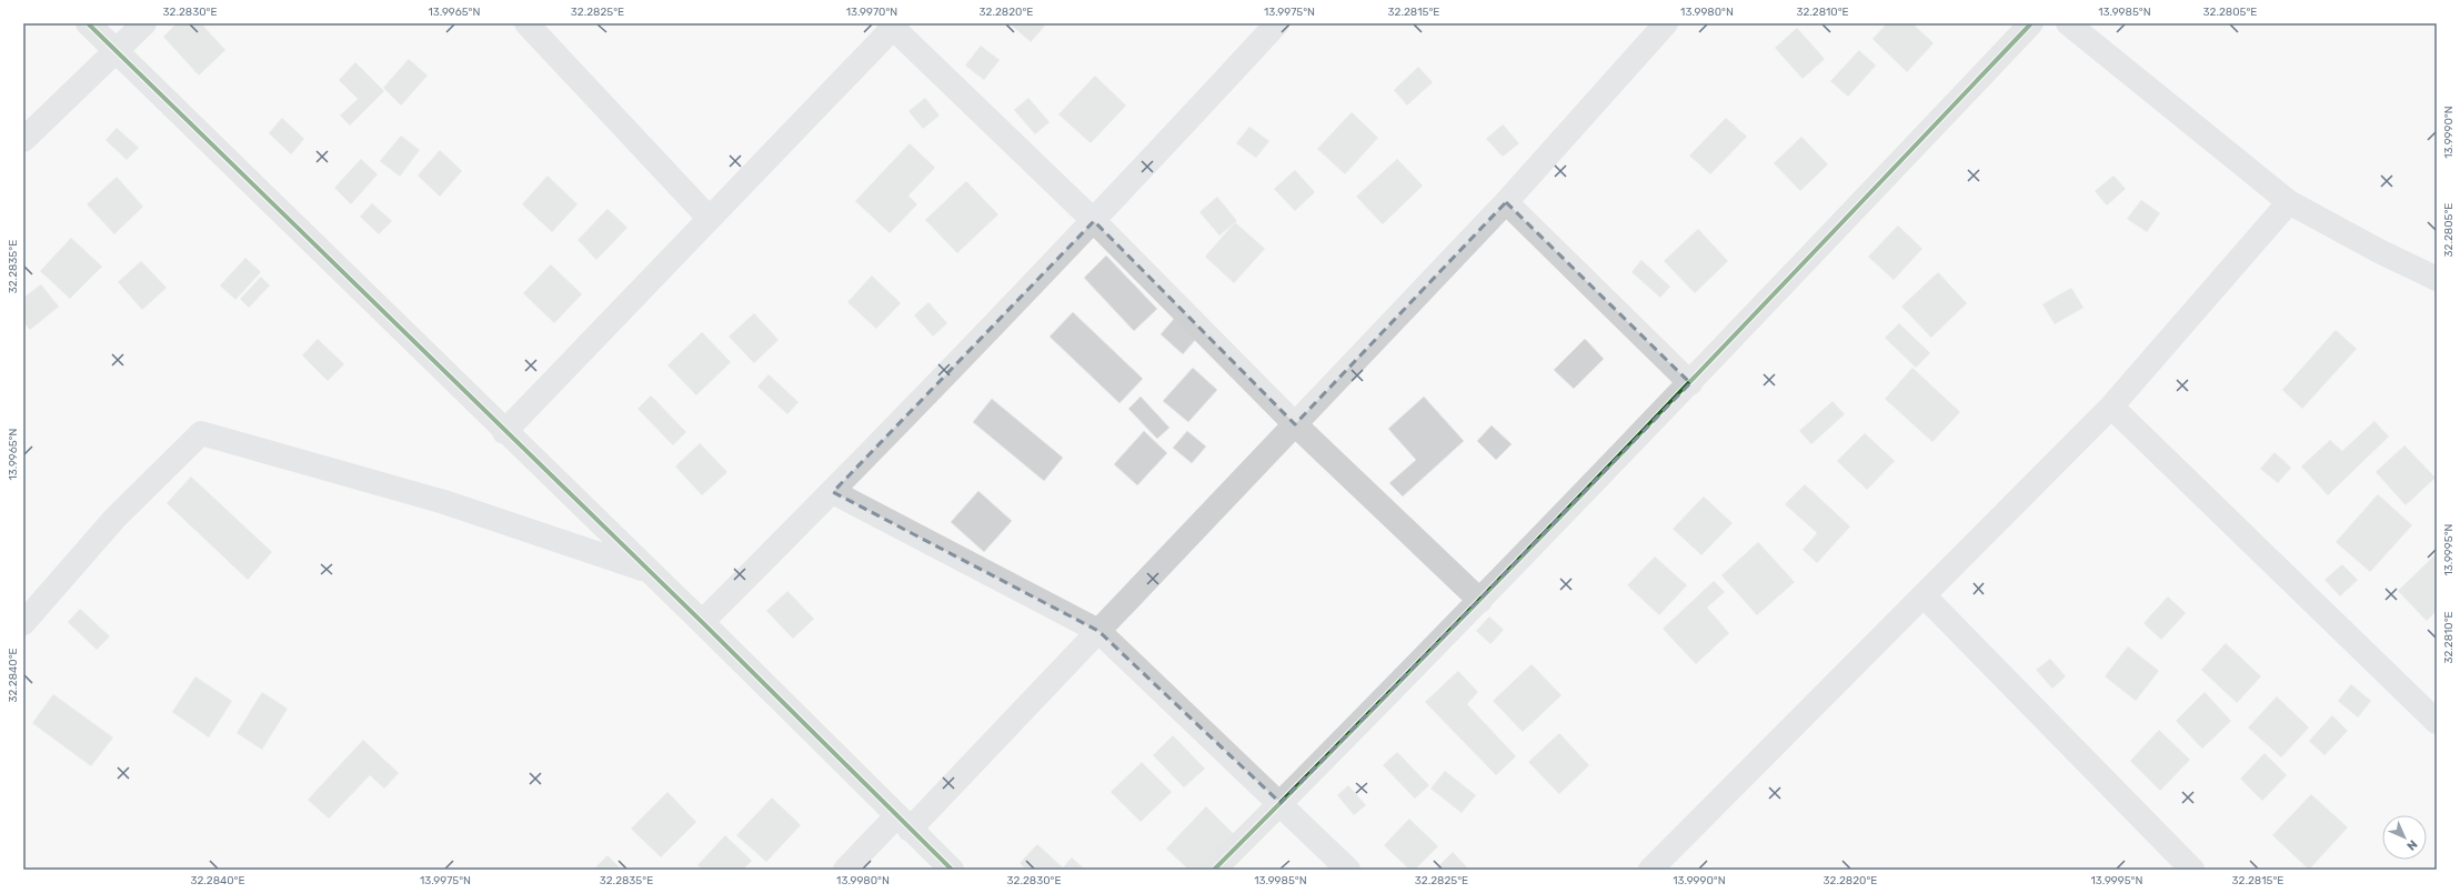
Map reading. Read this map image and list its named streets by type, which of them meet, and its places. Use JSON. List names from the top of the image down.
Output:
{
  "north": "bottom right",
  "coordinates": [
    "32.2830°E",
    "13.9965°N",
    "32.2825°E",
    "13.9970°N",
    "32.2820°E",
    "13.9975°N",
    "32.2815°E",
    "13.9980°N",
    "32.2810°E",
    "13.9985°N",
    "32.2805°E",
    "13.9990°N",
    "32.2835°E",
    "13.9995°N",
    "32.2840°E"
  ]
}
